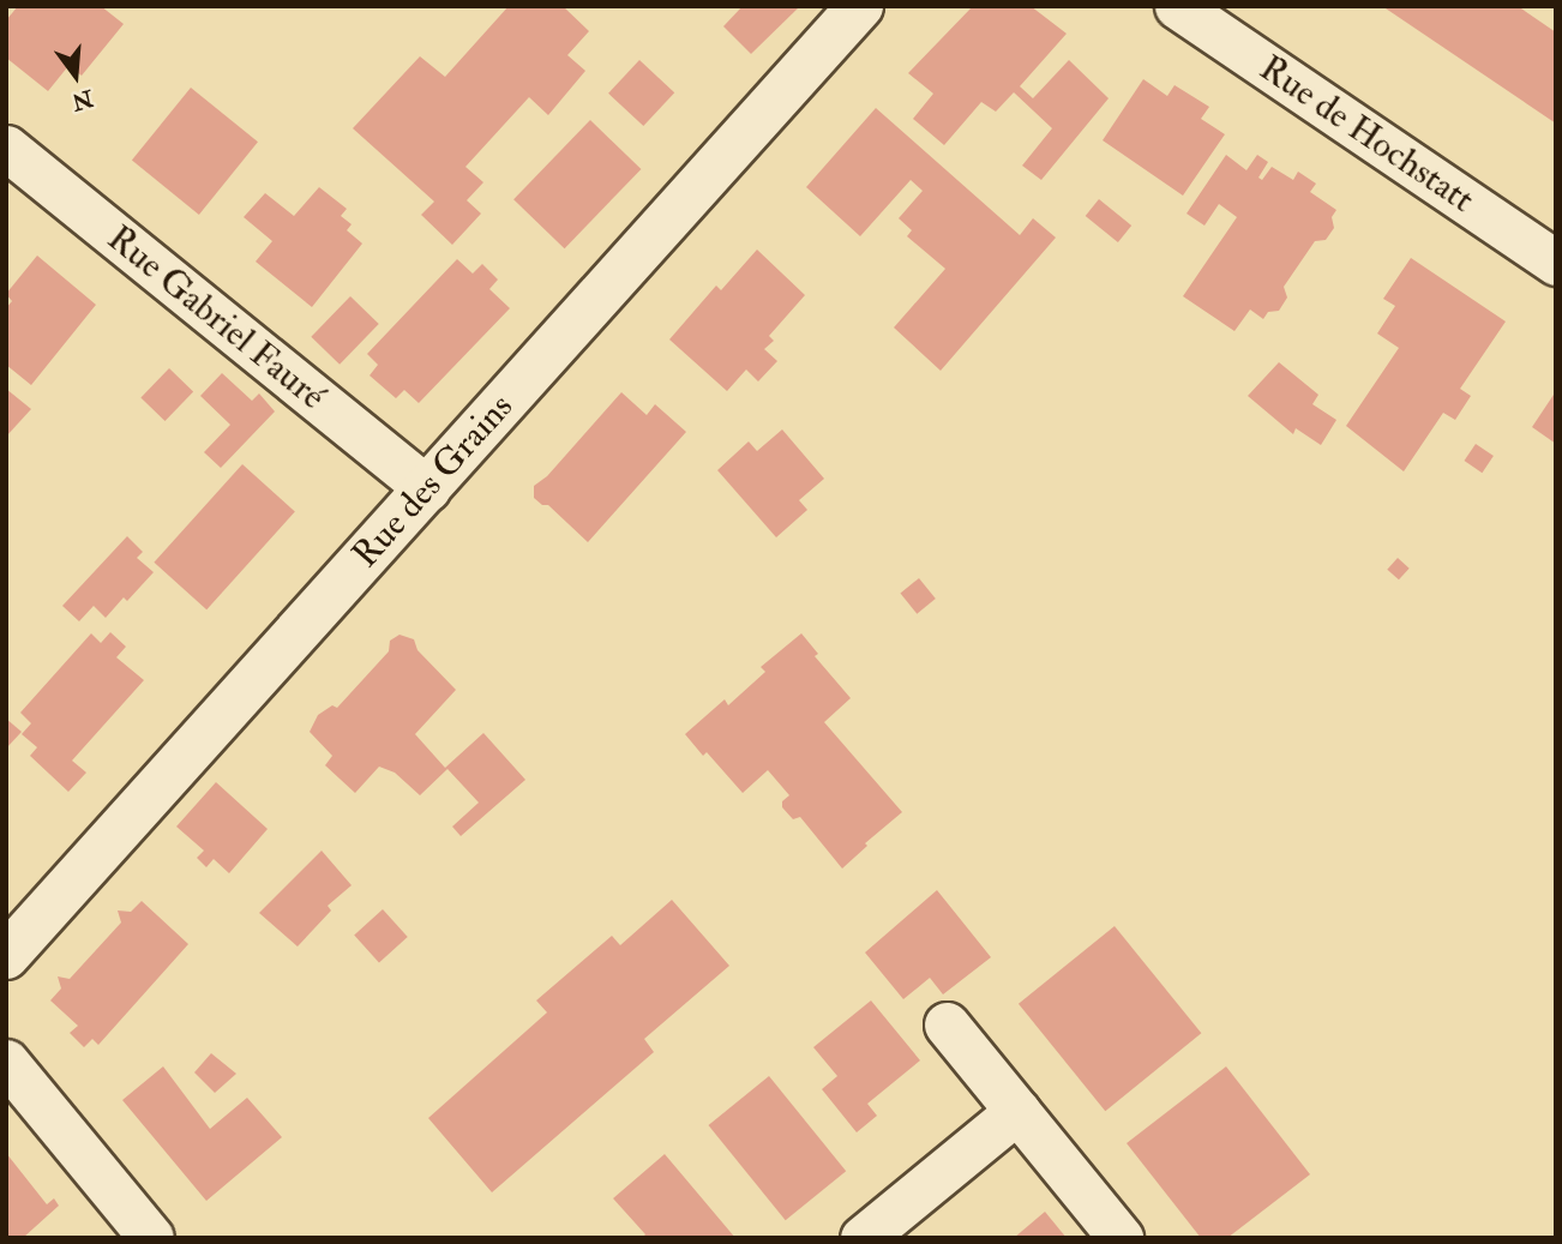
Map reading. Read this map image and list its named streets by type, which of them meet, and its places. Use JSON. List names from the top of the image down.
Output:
{
  "streets": {
    "street": ["Rue de Hochstatt", "Rue Gabriel Fauré", "Rue des Grains"]
  },
  "crossings": [
    ["Rue Gabriel Fauré", "Rue des Grains"]
  ],
  "north": "bottom"
}
